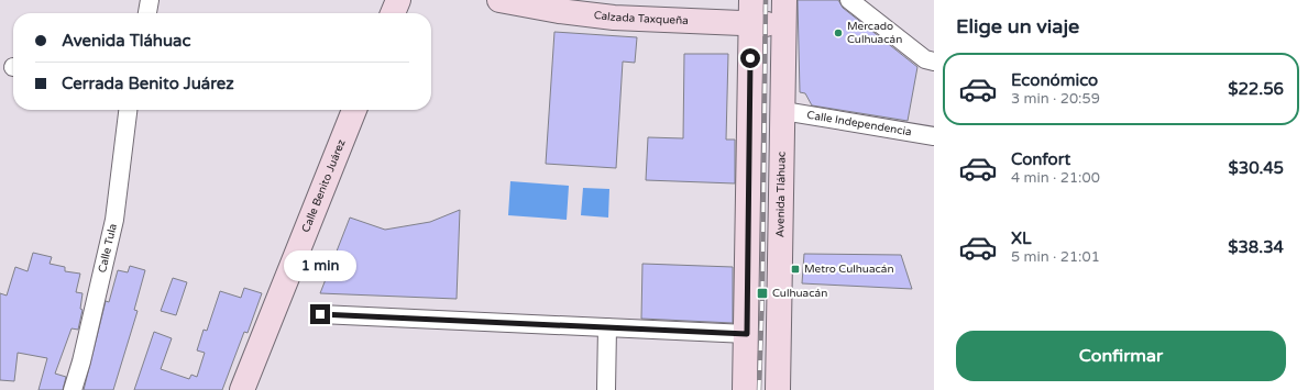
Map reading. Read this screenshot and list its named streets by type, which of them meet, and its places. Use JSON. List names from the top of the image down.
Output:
{
  "streets": {
    "main road": ["Calzada Taxqueña", "Calle Benito Juárez", "Avenida Tláhuac"],
    "street": ["Calle Independencia", "Calle Tula"]
  },
  "crossings": [
    ["Calzada Taxqueña", "Avenida Tláhuac"],
    ["Calle Independencia", "Avenida Tláhuac"]
  ],
  "places": {
    "other": ["Mercado Culhuacán"],
    "transit": ["Metro Culhuacán", "Culhuacán"]
  },
  "page": {
    "heading": "Elige un viaje",
    "banner": ["Avenida Tláhuac", "Cerrada Benito Juárez"],
    "list": [
      {
        "name": "Económico",
        "note": "3 min · 20:59",
        "value": "$22.56"
      },
      {
        "name": "Confort",
        "note": "4 min · 21:00",
        "value": "$30.45"
      },
      {
        "name": "XL",
        "note": "5 min · 21:01",
        "value": "$38.34"
      }
    ],
    "bubble": "1 min",
    "buttons": "Confirmar"
  }
}
